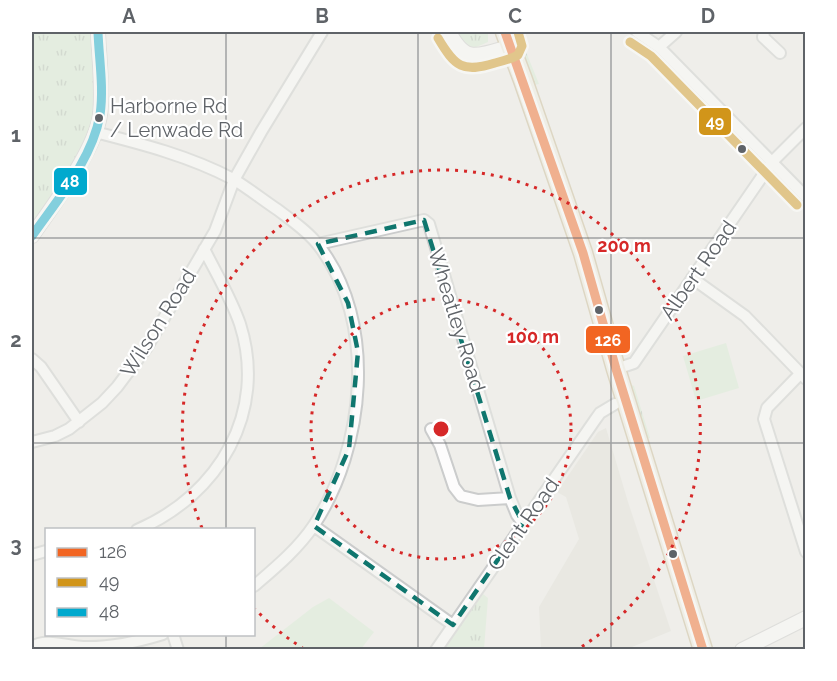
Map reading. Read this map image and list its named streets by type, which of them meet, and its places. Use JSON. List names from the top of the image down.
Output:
{
  "streets": {
    "street": [
      "Albert Road",
      "Wheatley Road",
      "Wilson Road",
      "Clent Road"
    ]
  },
  "crossings": [
    ["Wheatley Road", "Clent Road"]
  ],
  "places": ["Harborne Rd / Lenwade Rd"],
  "lines": ["transit line 126", "transit line 49", "transit line 48"],
  "legend": ["126", "49", "48"],
  "grid": {
    "columns": [
      "A",
      "B",
      "C",
      "D"
    ],
    "rows": ["1", "2", "3"]
  },
  "rings": ["200 m", "100 m"]
}
